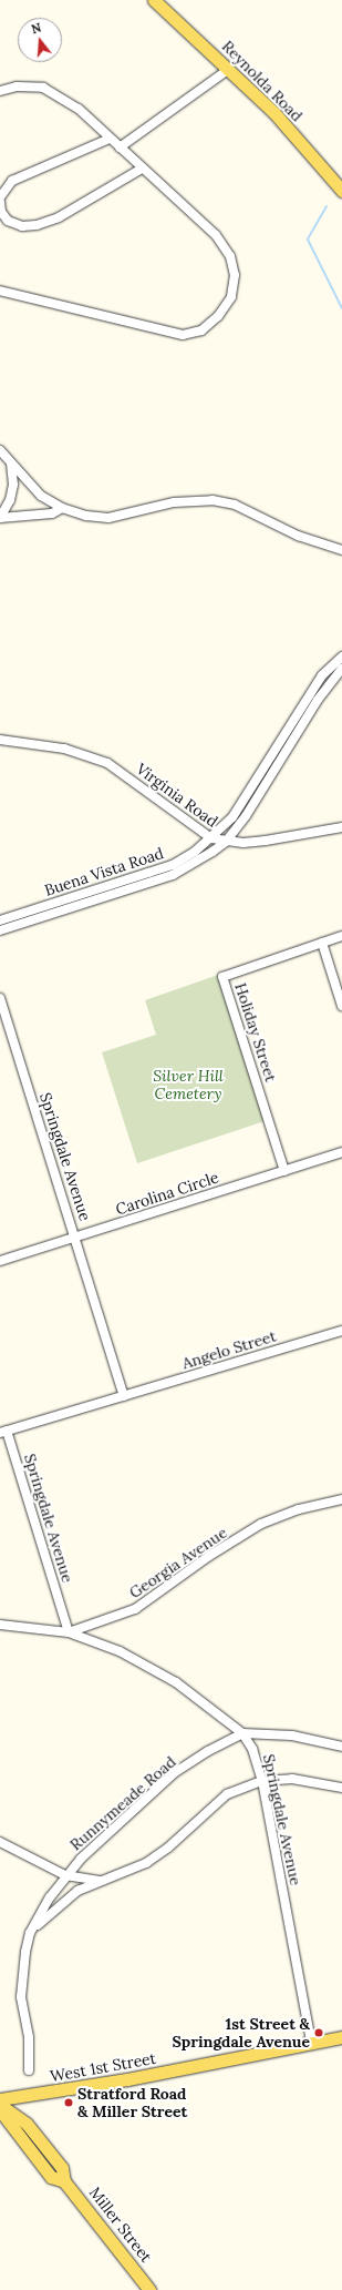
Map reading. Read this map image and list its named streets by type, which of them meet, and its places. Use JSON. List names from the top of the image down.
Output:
{
  "streets": {
    "main road": ["Reynolda Road", "West 1st Street", "Miller Street"],
    "street": [
      "Virginia Road",
      "Buena Vista Road",
      "Holiday Street",
      "Springdale Avenue",
      "Carolina Circle",
      "Angelo Street",
      "Georgia Avenue",
      "Runnymeade Road"
    ]
  },
  "crossings": [
    ["Virginia Road", "Buena Vista Road"],
    ["Holiday Street", "Carolina Circle"],
    ["Springdale Avenue", "Carolina Circle"],
    ["Springdale Avenue", "Angelo Street"],
    ["Springdale Avenue", "Georgia Avenue"],
    ["Springdale Avenue", "Runnymeade Road"],
    ["Springdale Avenue", "West 1st Street"]
  ],
  "parks": ["Silver Hill Cemetery"],
  "places": ["1st Street & Springdale Avenue", "Stratford Road & Miller Street"],
  "north": "top"
}
